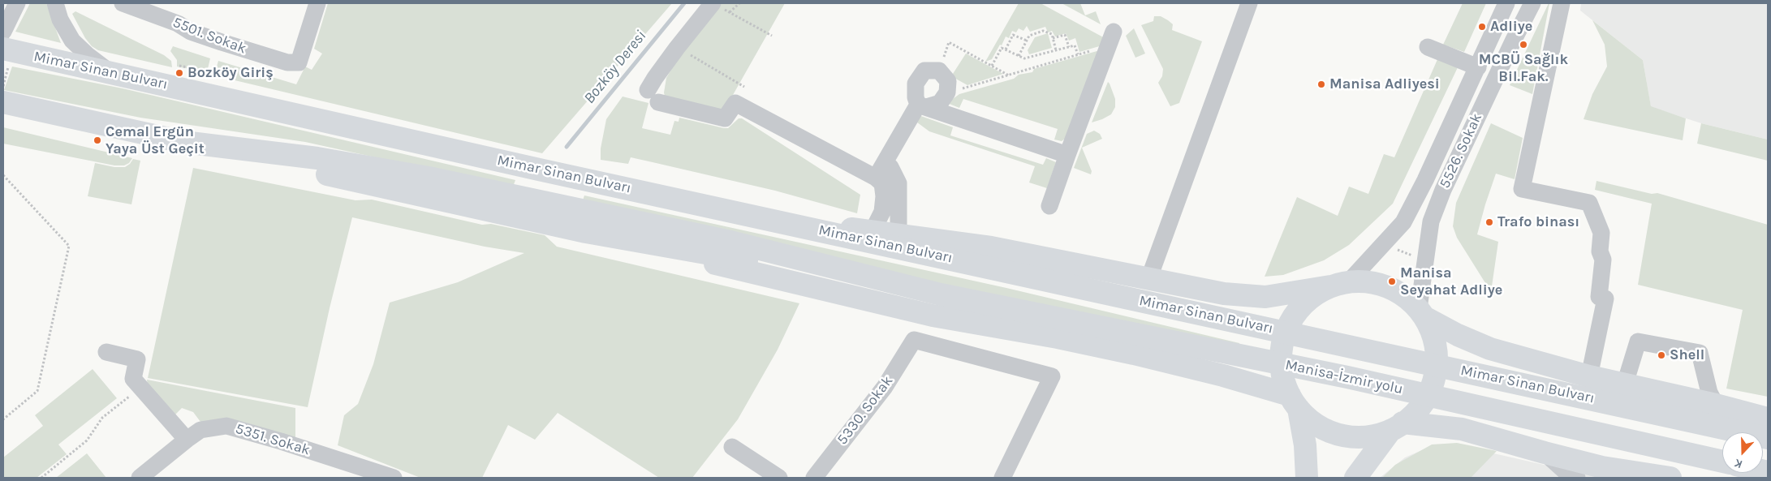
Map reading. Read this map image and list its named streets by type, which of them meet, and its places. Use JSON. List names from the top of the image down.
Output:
{
  "streets": {
    "main road": ["Mimar Sinan Bulvarı", "Manisa-İzmir yolu"],
    "street": [
      "5501. Sokak",
      "5526. Sokak",
      "5330. Sokak",
      "5351. Sokak"
    ]
  },
  "water": ["Bozköy Deresi"],
  "places": [
    "Adliye",
    "MCBÜ Sağlık Bil.Fak.",
    "Bozköy Giriş",
    "Manisa Adliyesi",
    "Cemal Ergün Yaya Üst Geçit",
    "Trafo binası",
    "Manisa Seyahat Adliye",
    "Shell"
  ],
  "north": "bottom"
}
